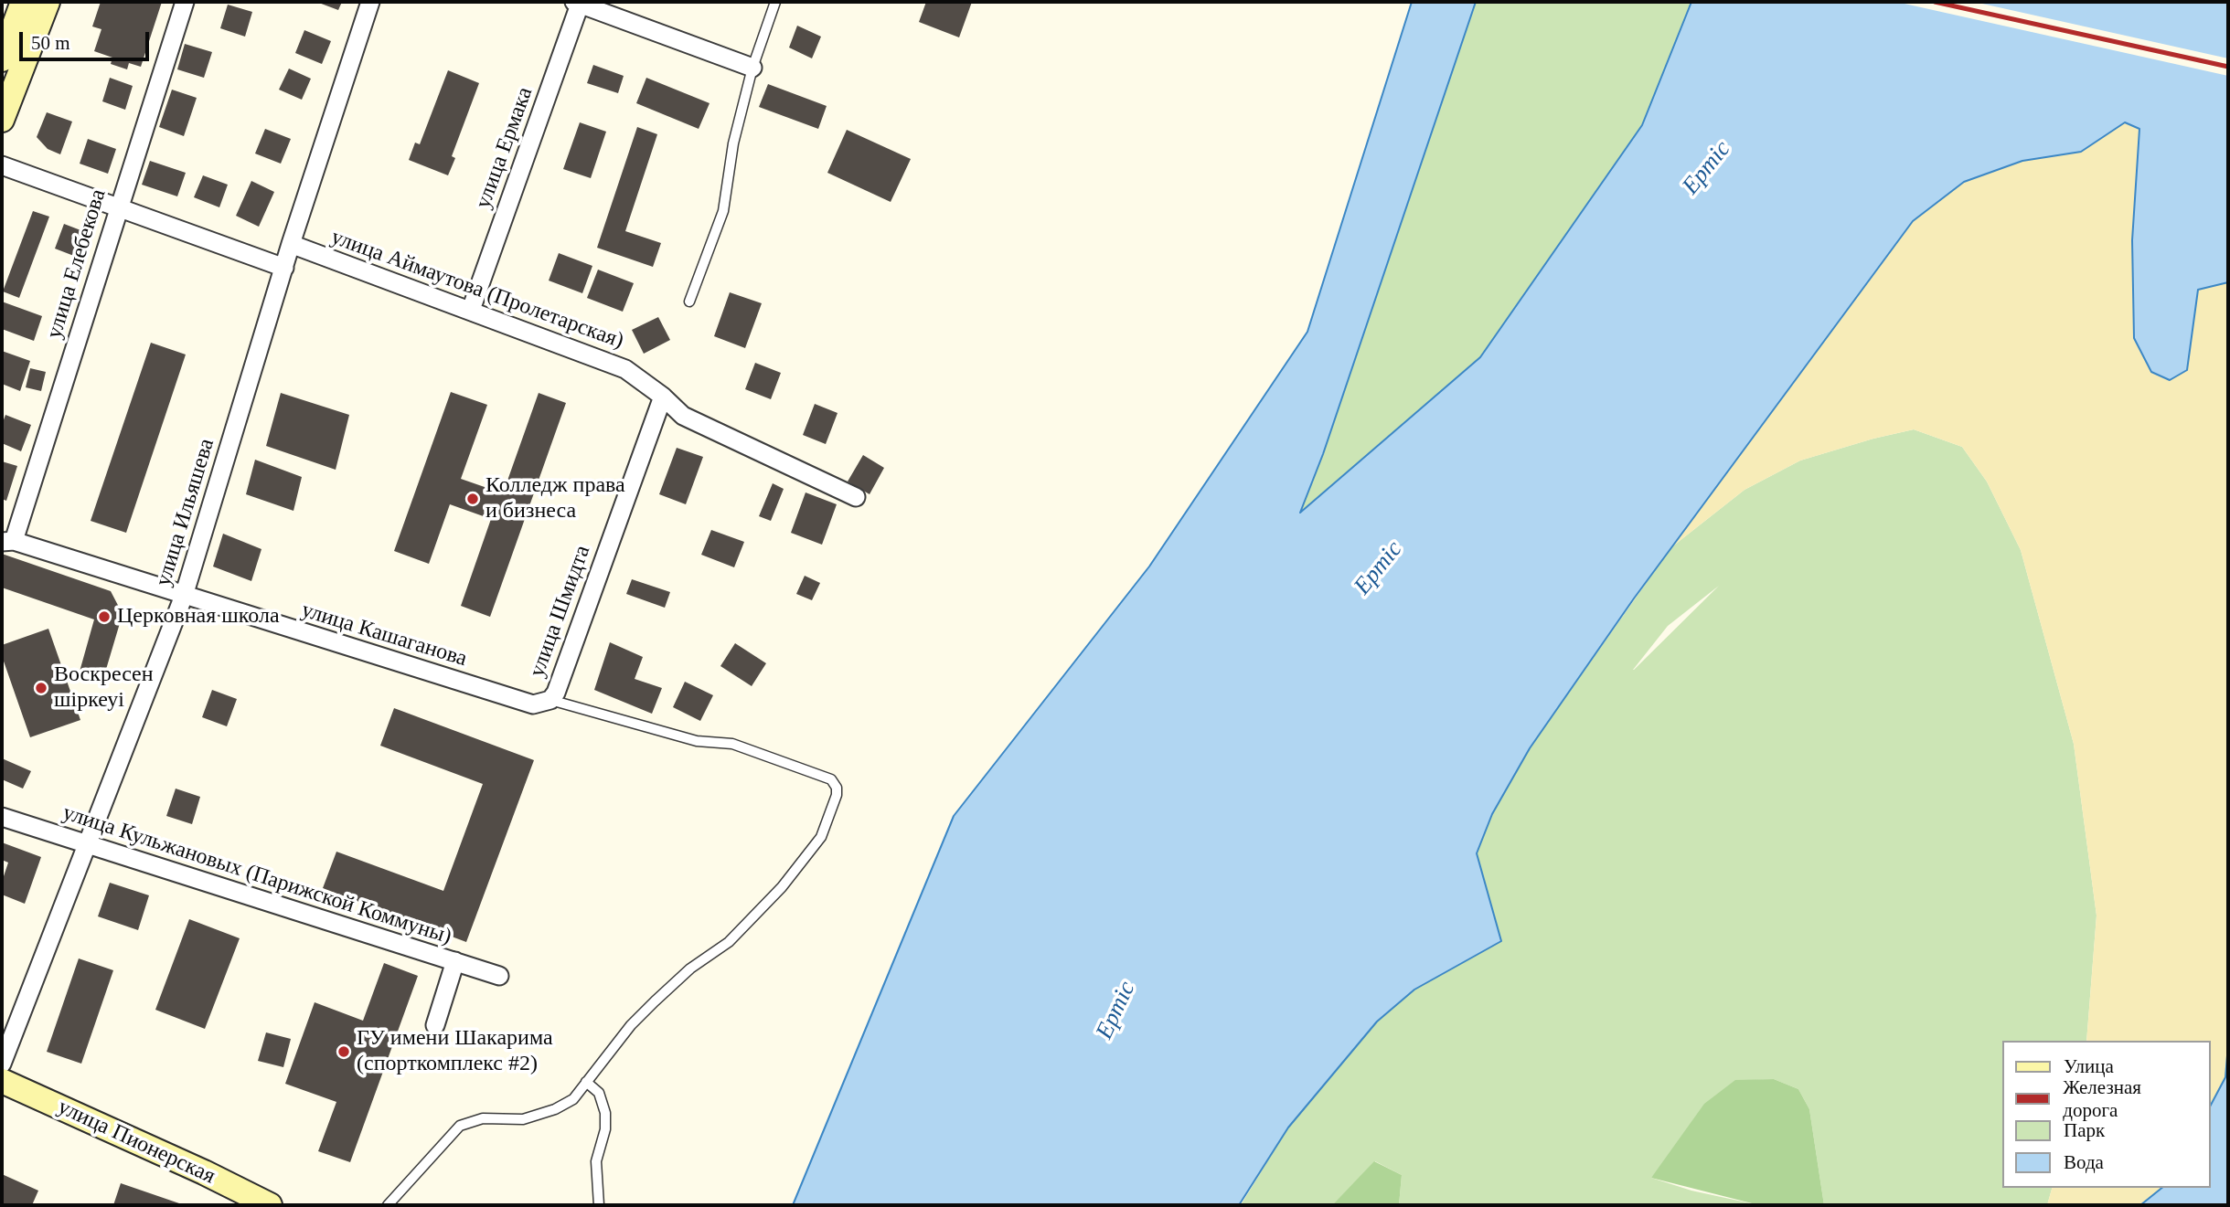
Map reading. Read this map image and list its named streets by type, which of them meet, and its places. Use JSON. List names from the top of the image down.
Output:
{
  "streets": {
    "street": [
      "улица Ермака",
      "улица Елебекова",
      "улица Аймаутова (Пролетарская)",
      "улица Ильяшева",
      "улица Шмидта",
      "улица Кашаганова",
      "улица Кульжановых (Парижской Коммуны)",
      "улица Пионерская"
    ]
  },
  "crossings": [
    ["улица Ермака", "улица Аймаутова (Пролетарская)"],
    ["улица Елебекова", "улица Кашаганова"],
    ["улица Аймаутова (Пролетарская)", "улица Ильяшева"],
    ["улица Аймаутова (Пролетарская)", "улица Шмидта"],
    ["улица Ильяшева", "улица Кашаганова"],
    ["улица Ильяшева", "улица Кульжановых (Парижской Коммуны)"],
    ["улица Шмидта", "улица Кашаганова"]
  ],
  "water": ["Ертіс"],
  "places": [
    "Колледж права и бизнеса",
    "Церковная школа",
    "Воскресен шіркеуі",
    "ГУ имени Шакарима (спорткомплекс #2)"
  ],
  "legend": [
    "Улица",
    "Железная дорога",
    "Парк",
    "Вода"
  ],
  "scale_bar": "50 m"
}
